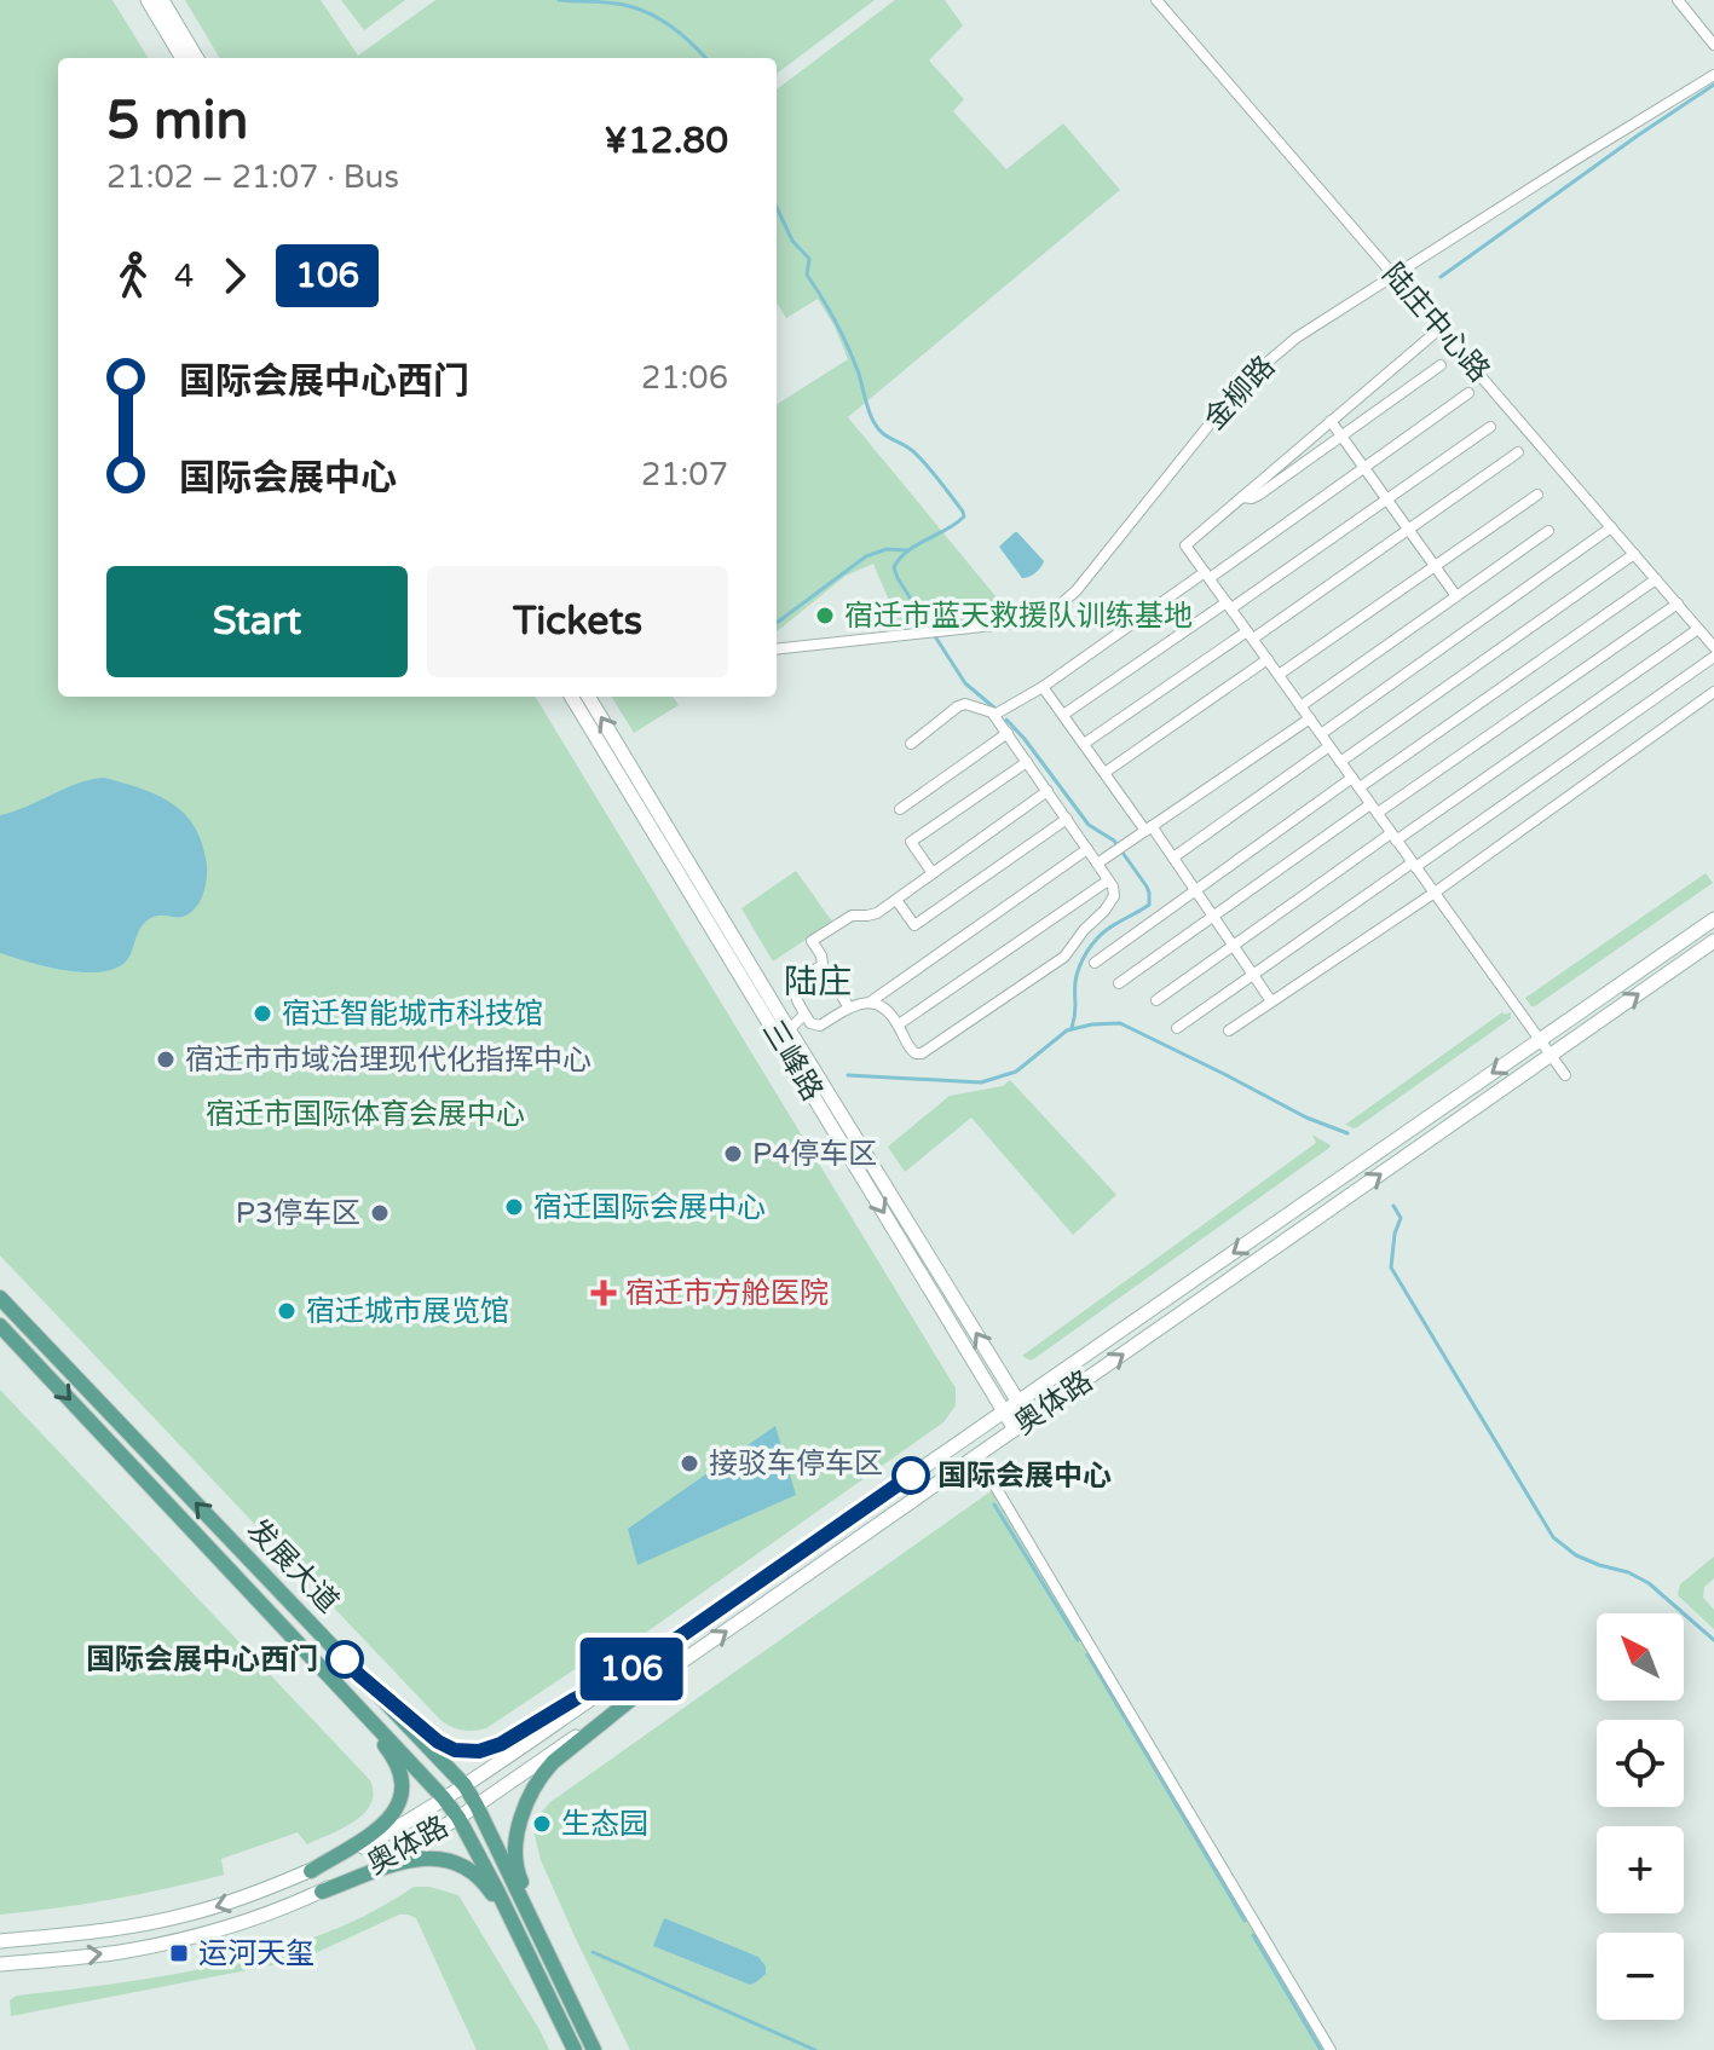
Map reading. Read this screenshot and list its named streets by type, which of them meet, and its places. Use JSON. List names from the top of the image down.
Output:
{
  "streets": {
    "main road": ["三峰路", "奥体路", "发展大道"],
    "street": ["陆庄中心路", "金柳路"]
  },
  "crossings": [
    ["陆庄中心路", "金柳路"],
    ["三峰路", "奥体路"],
    ["奥体路", "发展大道"]
  ],
  "districts": ["陆庄"],
  "parks": ["宿迁市国际体育会展中心"],
  "places": {
    "other": [
      "宿迁市蓝天救援队训练基地",
      "宿迁智能城市科技馆",
      "宿迁市市域治理现代化指挥中心",
      "P4停车区",
      "宿迁国际会展中心",
      "P3停车区",
      "宿迁城市展览馆",
      "接驳车停车区",
      "国际会展中心",
      "国际会展中心西门",
      "生态园"
    ],
    "health": ["宿迁市方舱医院"],
    "transit": ["运河天玺"]
  },
  "lines": ["bus line 106"],
  "north": "top left",
  "page": {
    "on_map": "106",
    "heading": ["5 min", "21:02 – 21:07 · Bus", "¥12.80"],
    "legs": ["4", "106"],
    "list": [
      {
        "name": "国际会展中心西门",
        "value": "21:06"
      },
      {
        "name": "国际会展中心",
        "value": "21:07"
      }
    ],
    "buttons": ["Start", "Tickets"],
    "map_buttons": ["+", "−"]
  }
}
